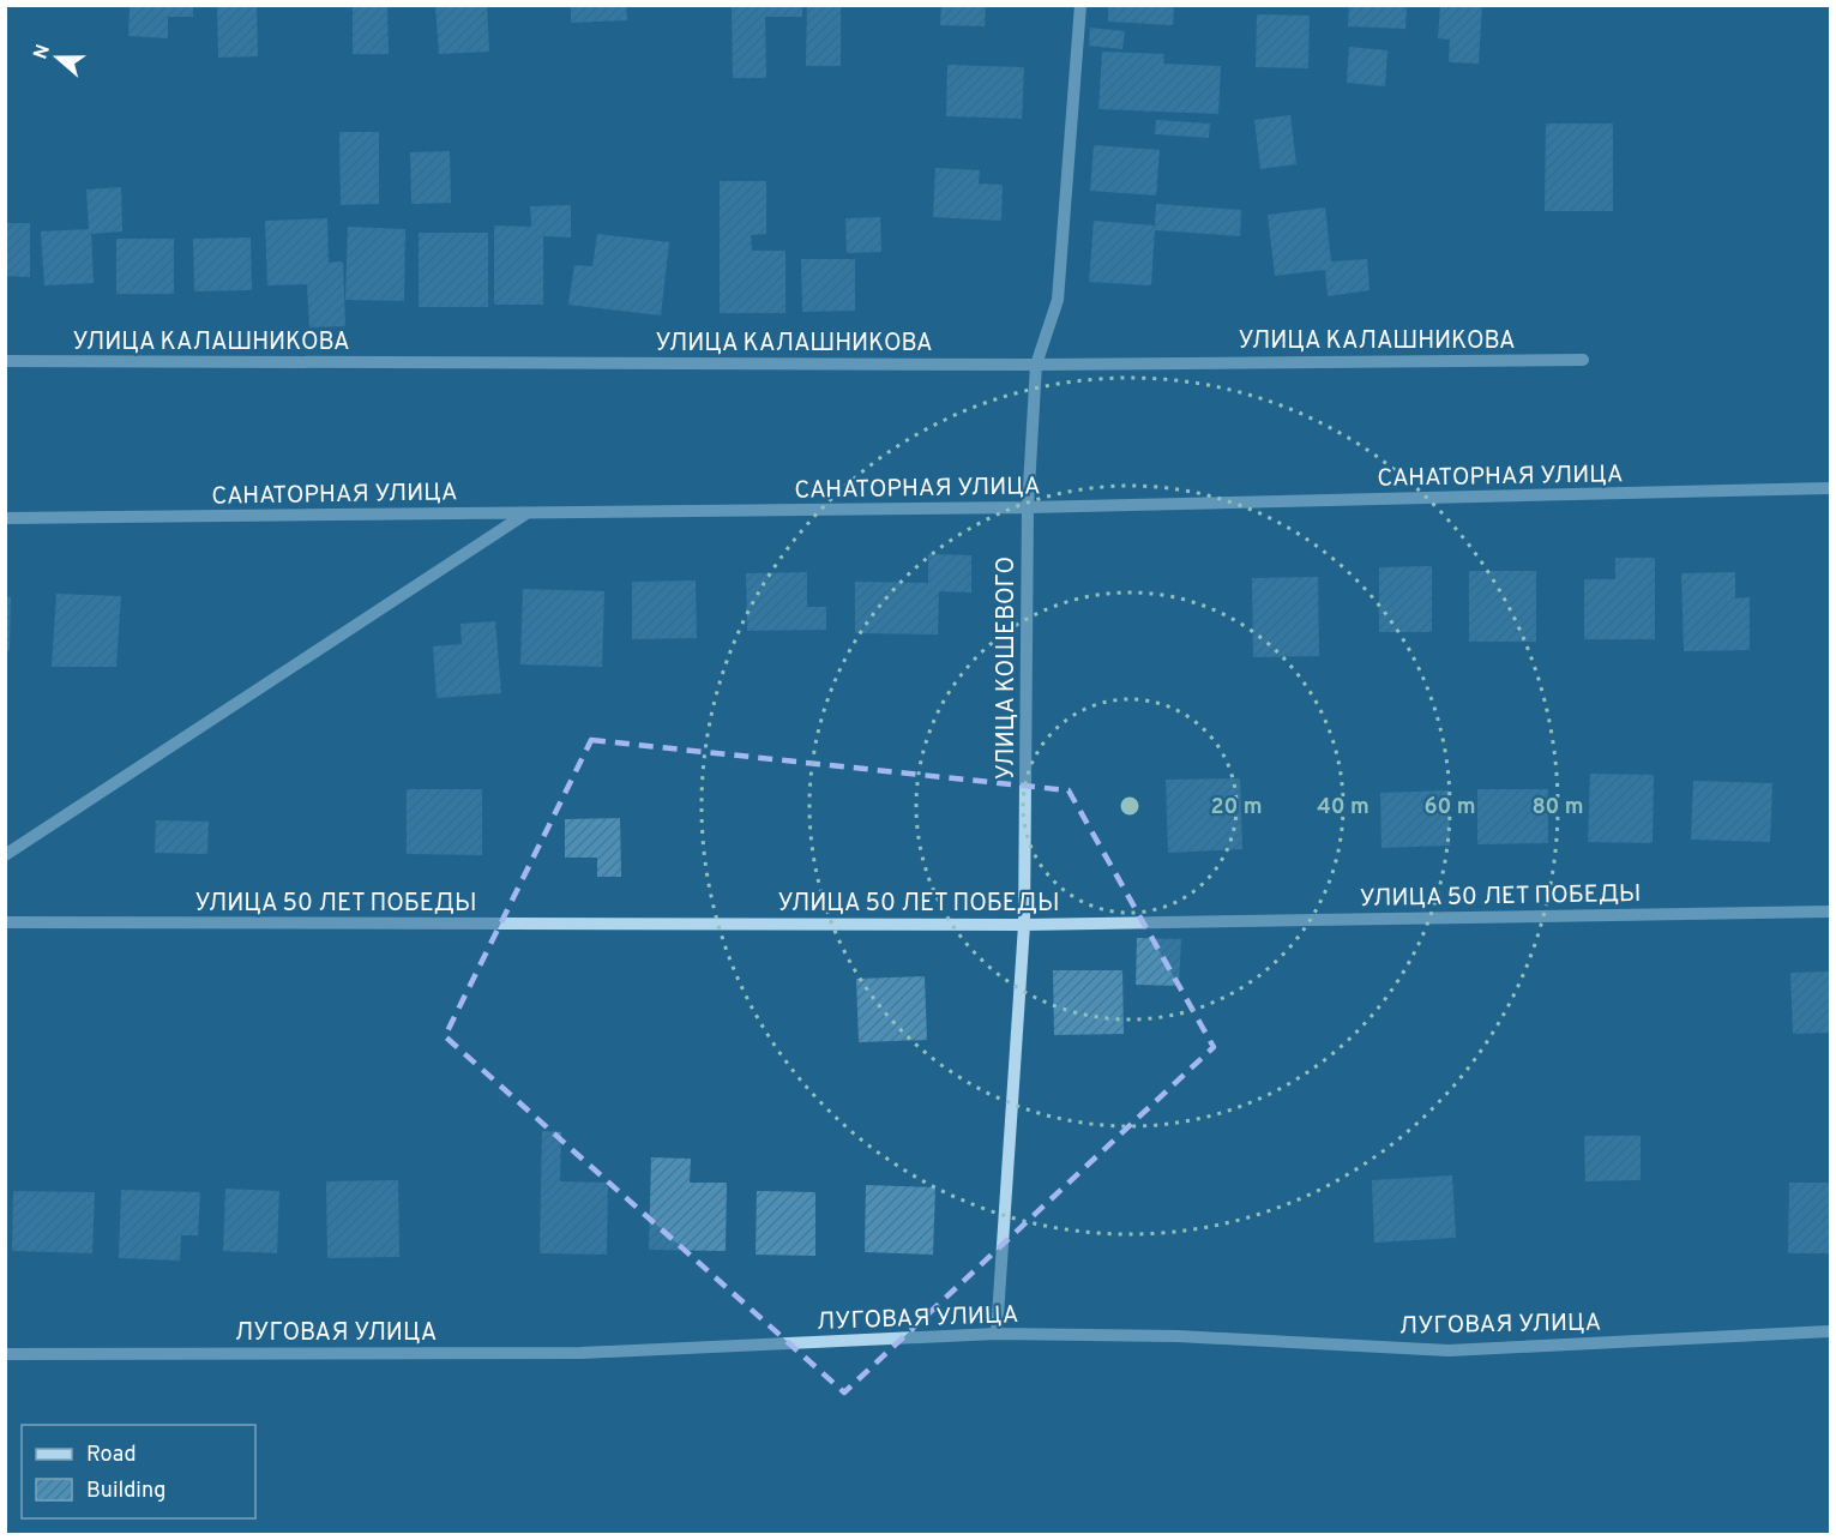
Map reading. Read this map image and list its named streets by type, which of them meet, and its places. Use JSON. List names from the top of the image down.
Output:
{
  "streets": {
    "street": [
      "УЛИЦА КАЛАШНИКОВА",
      "САНАТОРНАЯ УЛИЦА",
      "УЛИЦА КОШЕВОГО",
      "УЛИЦА 50 ЛЕТ ПОБЕДЫ",
      "ЛУГОВАЯ УЛИЦА"
    ]
  },
  "crossings": [
    ["УЛИЦА КАЛАШНИКОВА", "УЛИЦА КОШЕВОГО"],
    ["САНАТОРНАЯ УЛИЦА", "УЛИЦА КОШЕВОГО"],
    ["УЛИЦА КОШЕВОГО", "УЛИЦА 50 ЛЕТ ПОБЕДЫ"],
    ["УЛИЦА КОШЕВОГО", "ЛУГОВАЯ УЛИЦА"]
  ],
  "legend": ["Road", "Building"],
  "north": "left",
  "rings": [
    "20 m",
    "40 m",
    "60 m",
    "80 m"
  ]
}
